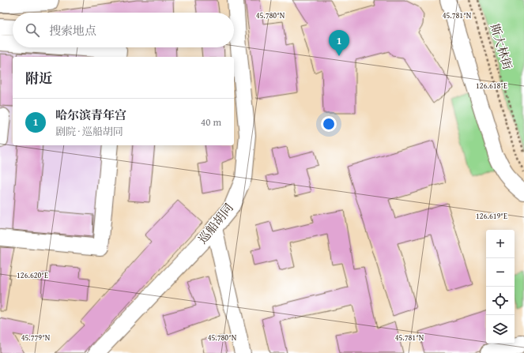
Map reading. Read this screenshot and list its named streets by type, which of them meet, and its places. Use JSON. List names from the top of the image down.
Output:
{
  "streets": {
    "street": ["巡船胡同"],
    "path": ["斯大林街"]
  },
  "page": {
    "search": "搜索地点",
    "pins": "1",
    "heading": "附近",
    "list": [
      {
        "mark": "1",
        "name": "哈尔滨青年宫",
        "note": "剧院 · 巡船胡同",
        "value": "40 m"
      }
    ],
    "map_buttons": ["+", "−"]
  },
  "coordinates": [
    "45.780°N",
    "45.781°N",
    "126.618°E",
    "126.619°E",
    "126.620°E",
    "45.779°N"
  ]
}
